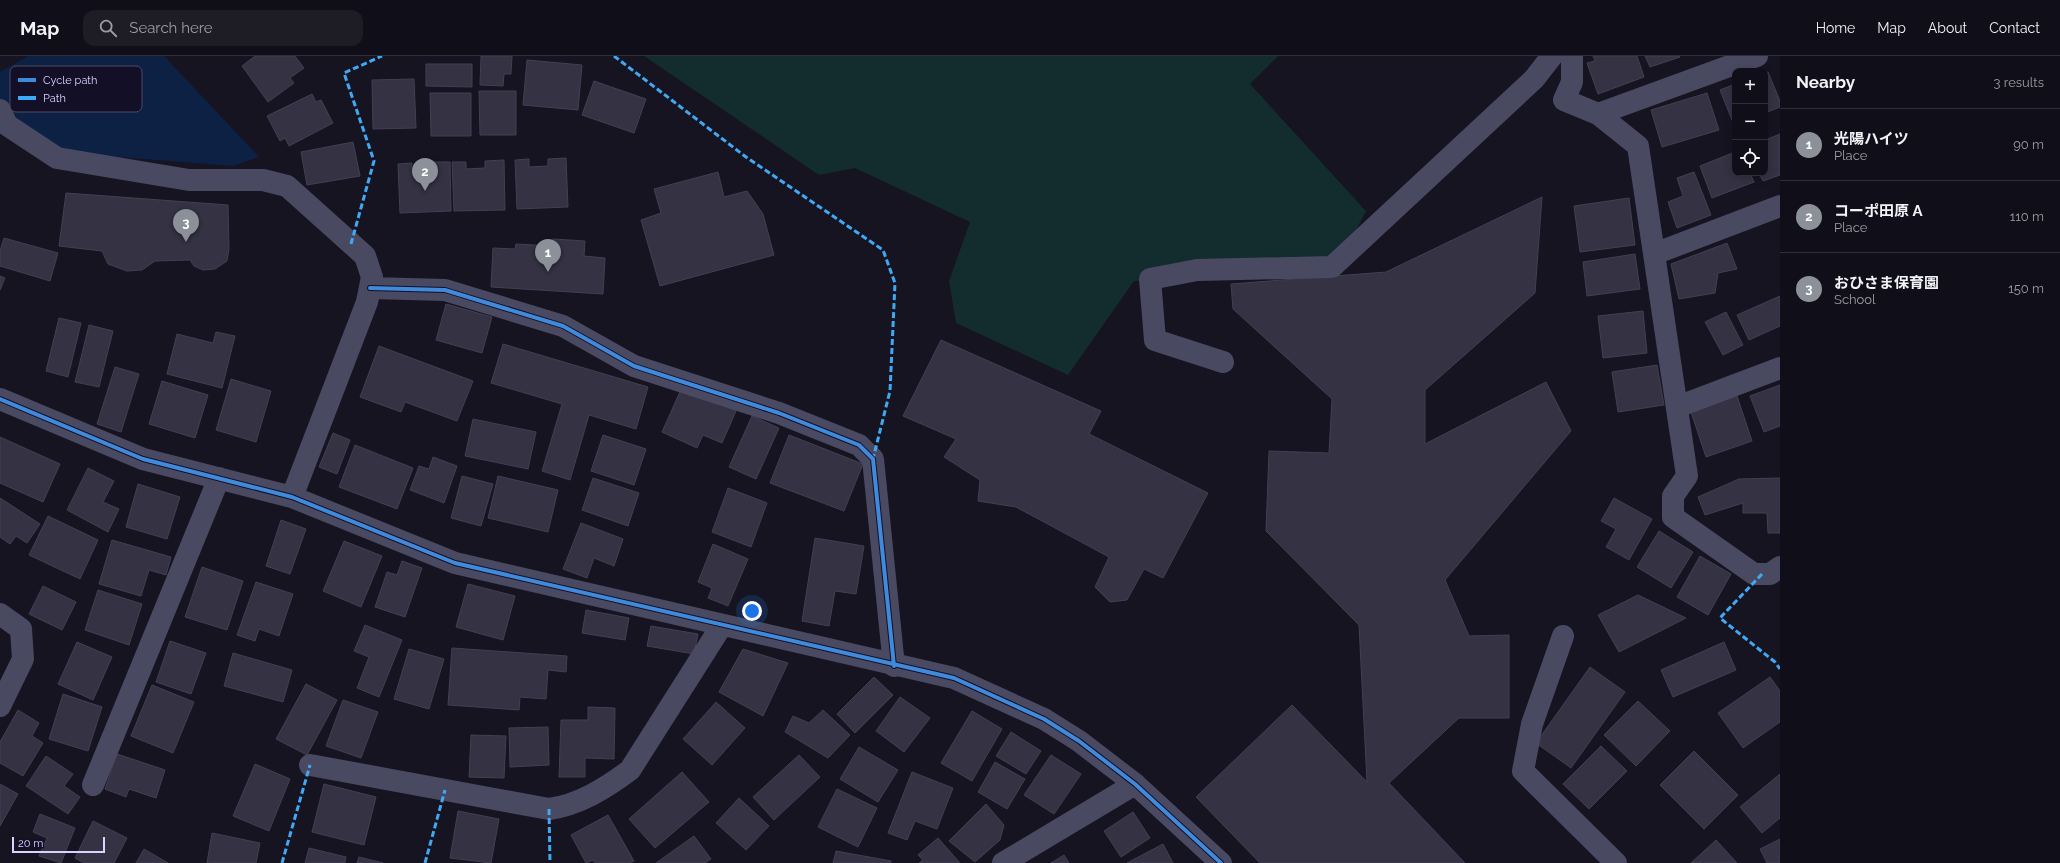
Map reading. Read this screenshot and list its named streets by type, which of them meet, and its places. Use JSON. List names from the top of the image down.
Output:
{
  "legend": ["Cycle path", "Path"],
  "scale_bar": "20 m",
  "page": {
    "header": "Map",
    "search": "Search here",
    "nav": [
      "Home",
      "Map",
      "About",
      "Contact"
    ],
    "heading": ["Nearby", "3 results"],
    "map_buttons": ["+", "−"],
    "list": [
      {
        "mark": "1",
        "name": "光陽ハイツ",
        "note": "Place",
        "value": "90 m"
      },
      {
        "mark": "2",
        "name": "コーポ田原 A",
        "note": "Place",
        "value": "110 m"
      },
      {
        "mark": "3",
        "name": "おひさま保育園",
        "note": "School",
        "value": "150 m"
      }
    ],
    "pins": ["2", "3", "1"],
    "scale": "20 m"
  }
}
